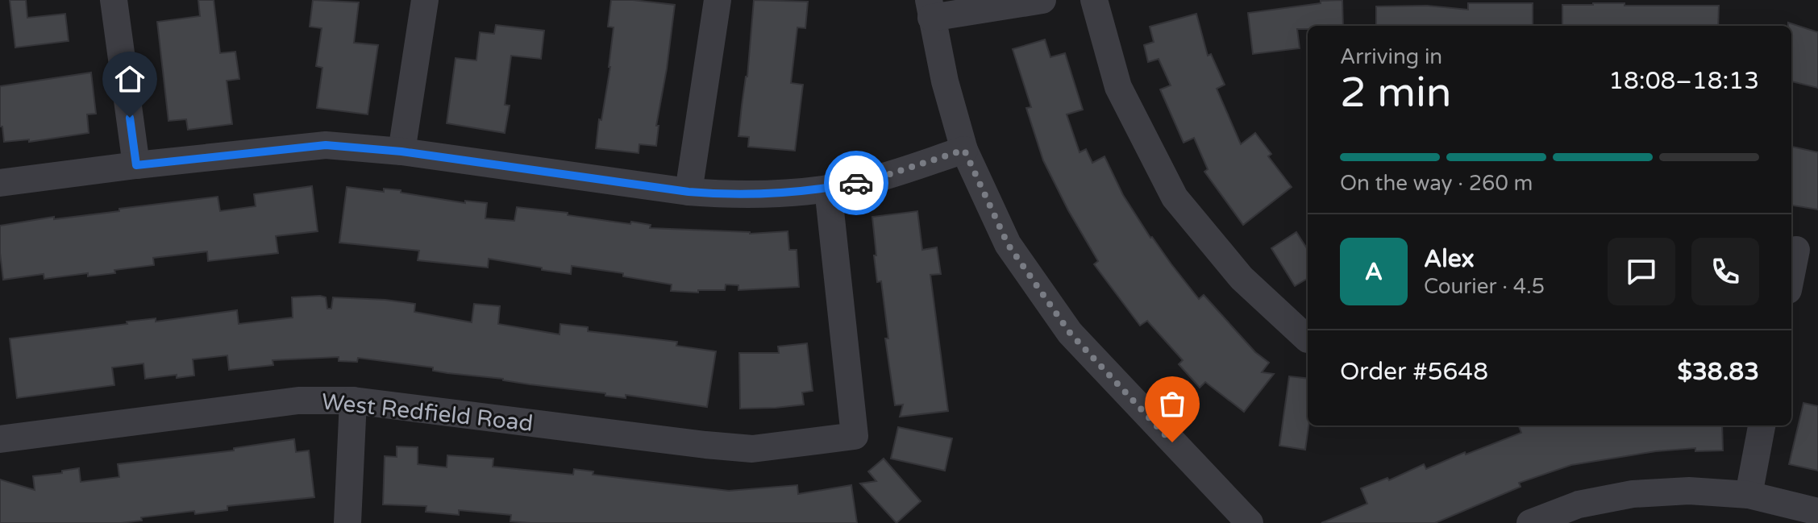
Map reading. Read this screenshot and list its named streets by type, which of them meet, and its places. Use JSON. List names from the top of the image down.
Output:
{
  "streets": {
    "street": ["West Redfield Road"]
  },
  "page": {
    "heading": ["2 min", "Arriving in", "18:08–18:13"],
    "panel": [
      "Alex",
      "Courier · 4.5",
      "Order #5648",
      "$38.83"
    ],
    "bar": "On the way · 260 m",
    "round": "A"
  }
}
